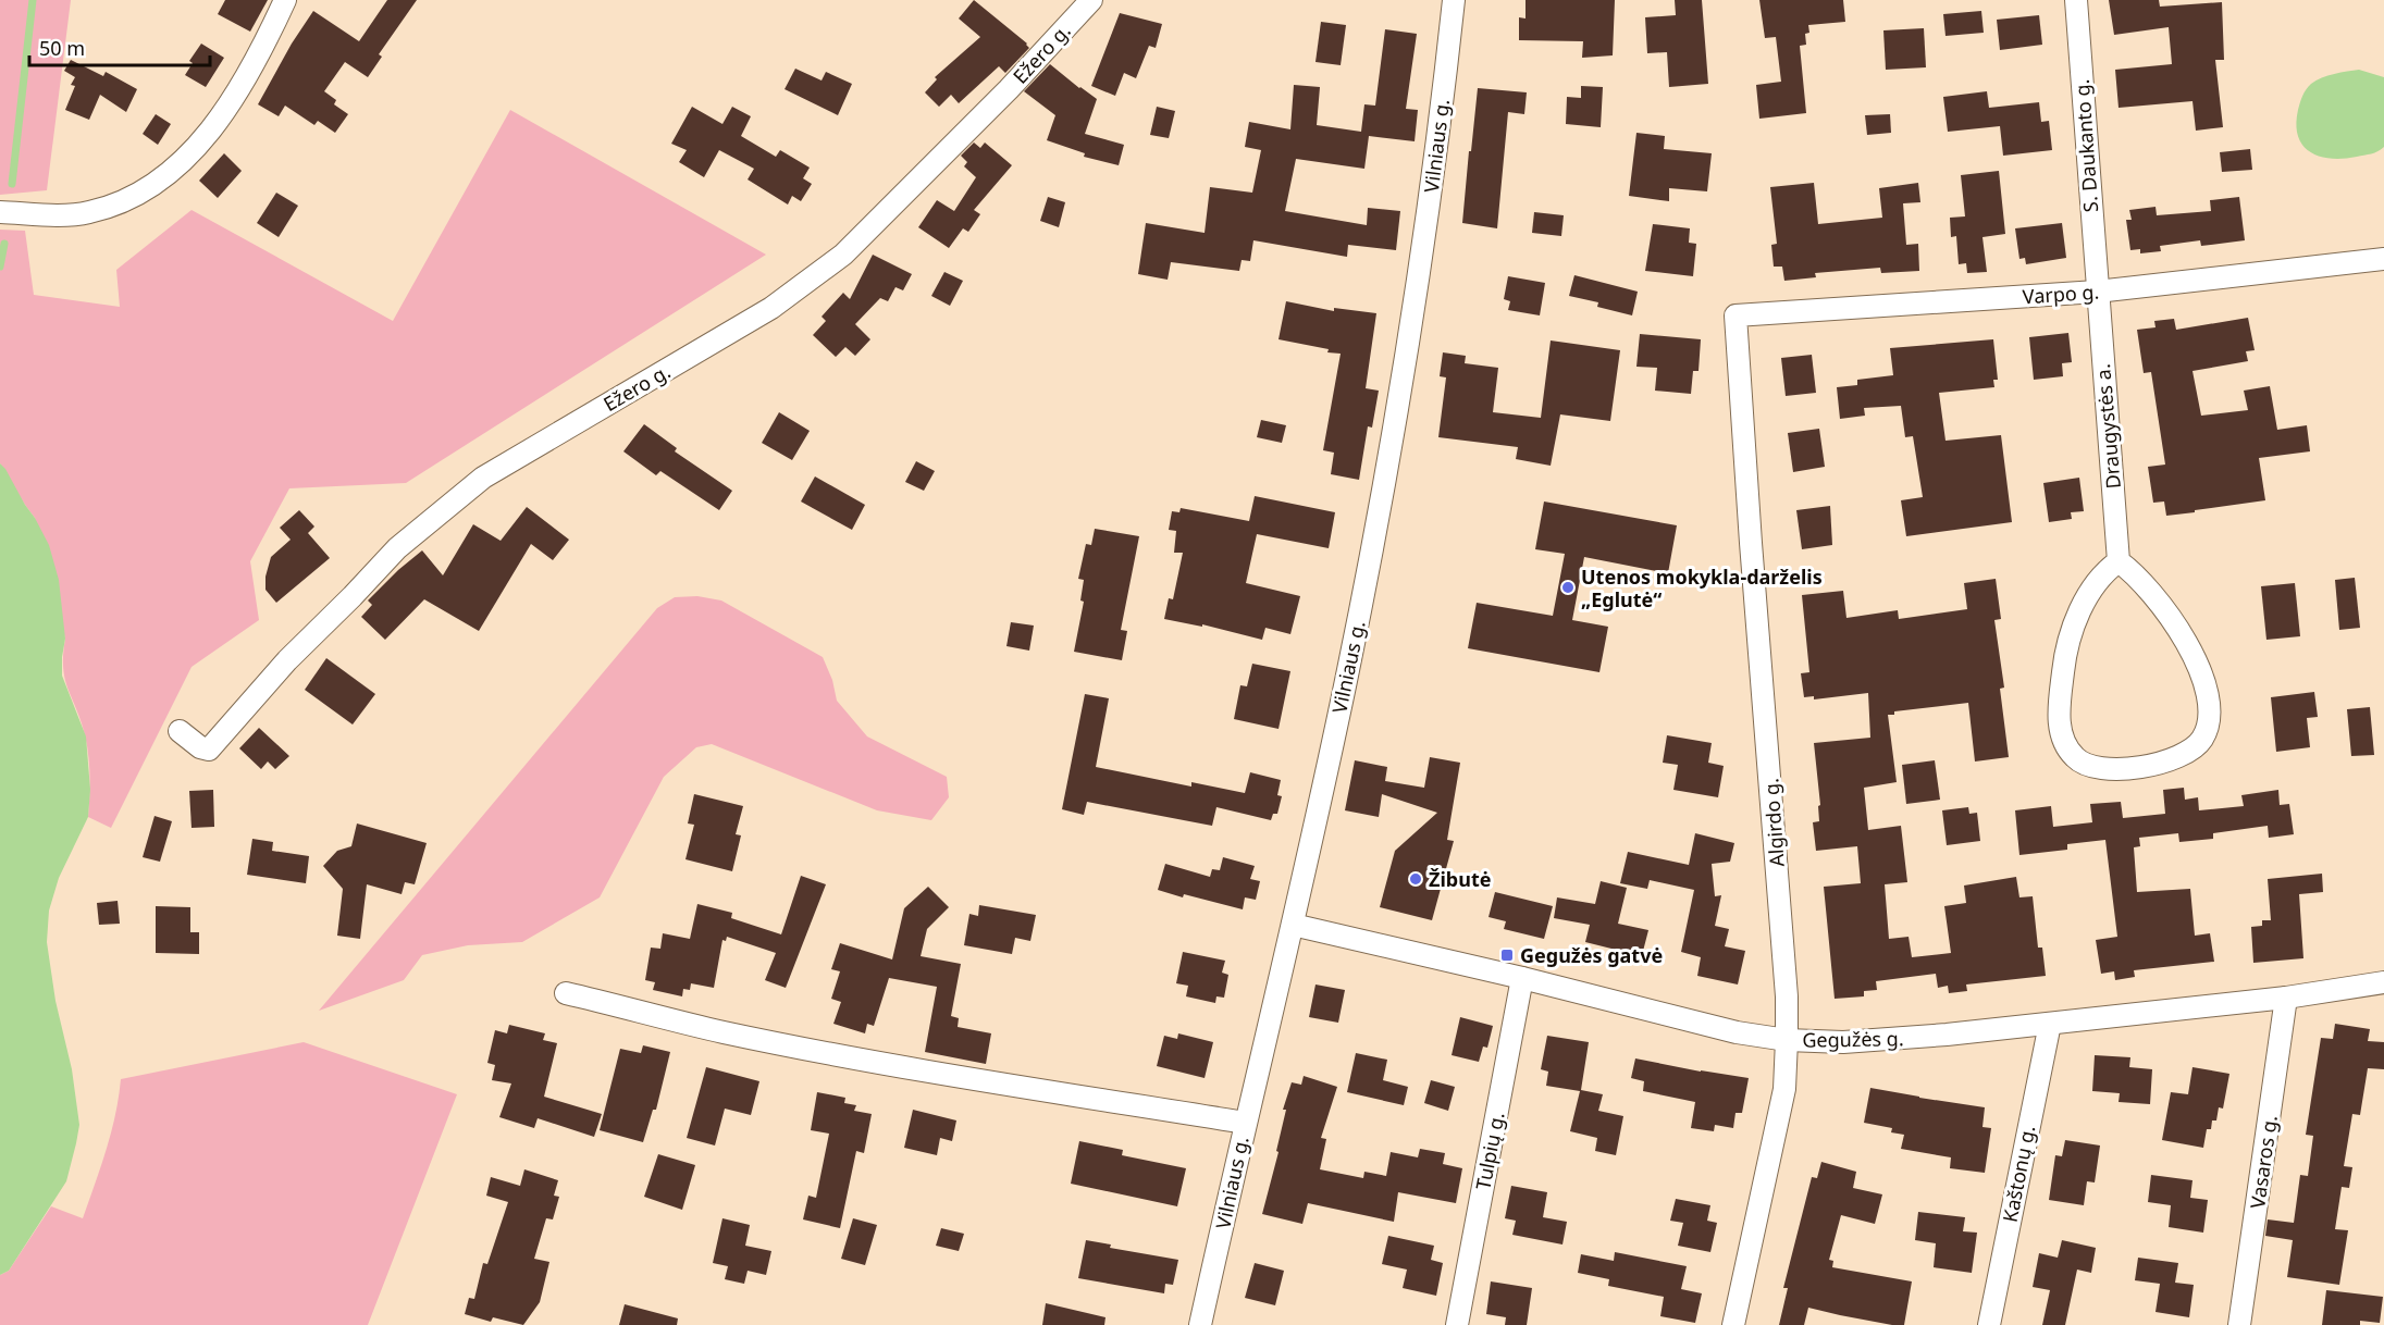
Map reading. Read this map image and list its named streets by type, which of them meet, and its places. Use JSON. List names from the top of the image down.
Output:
{
  "streets": {
    "street": [
      "Ežero g.",
      "Vilniaus g.",
      "S. Daukanto g.",
      "Varpo g.",
      "Draugystės a.",
      "Algirdo g.",
      "Gegužės g.",
      "Tulpių g.",
      "Vasaros g.",
      "Kaštonų g."
    ]
  },
  "crossings": [
    ["Vilniaus g.", "Gegužės g."],
    ["S. Daukanto g.", "Varpo g."],
    ["S. Daukanto g.", "Draugystės a."],
    ["Varpo g.", "Draugystės a."],
    ["Varpo g.", "Algirdo g."],
    ["Algirdo g.", "Gegužės g."],
    ["Gegužės g.", "Tulpių g."],
    ["Gegužės g.", "Vasaros g."],
    ["Gegužės g.", "Kaštonų g."]
  ],
  "places": {
    "other": ["Utenos mokykla-darželis „Eglutė“", "Žibutė"],
    "transit": ["Gegužės gatvė"]
  },
  "scale_bar": "50 m"
}
